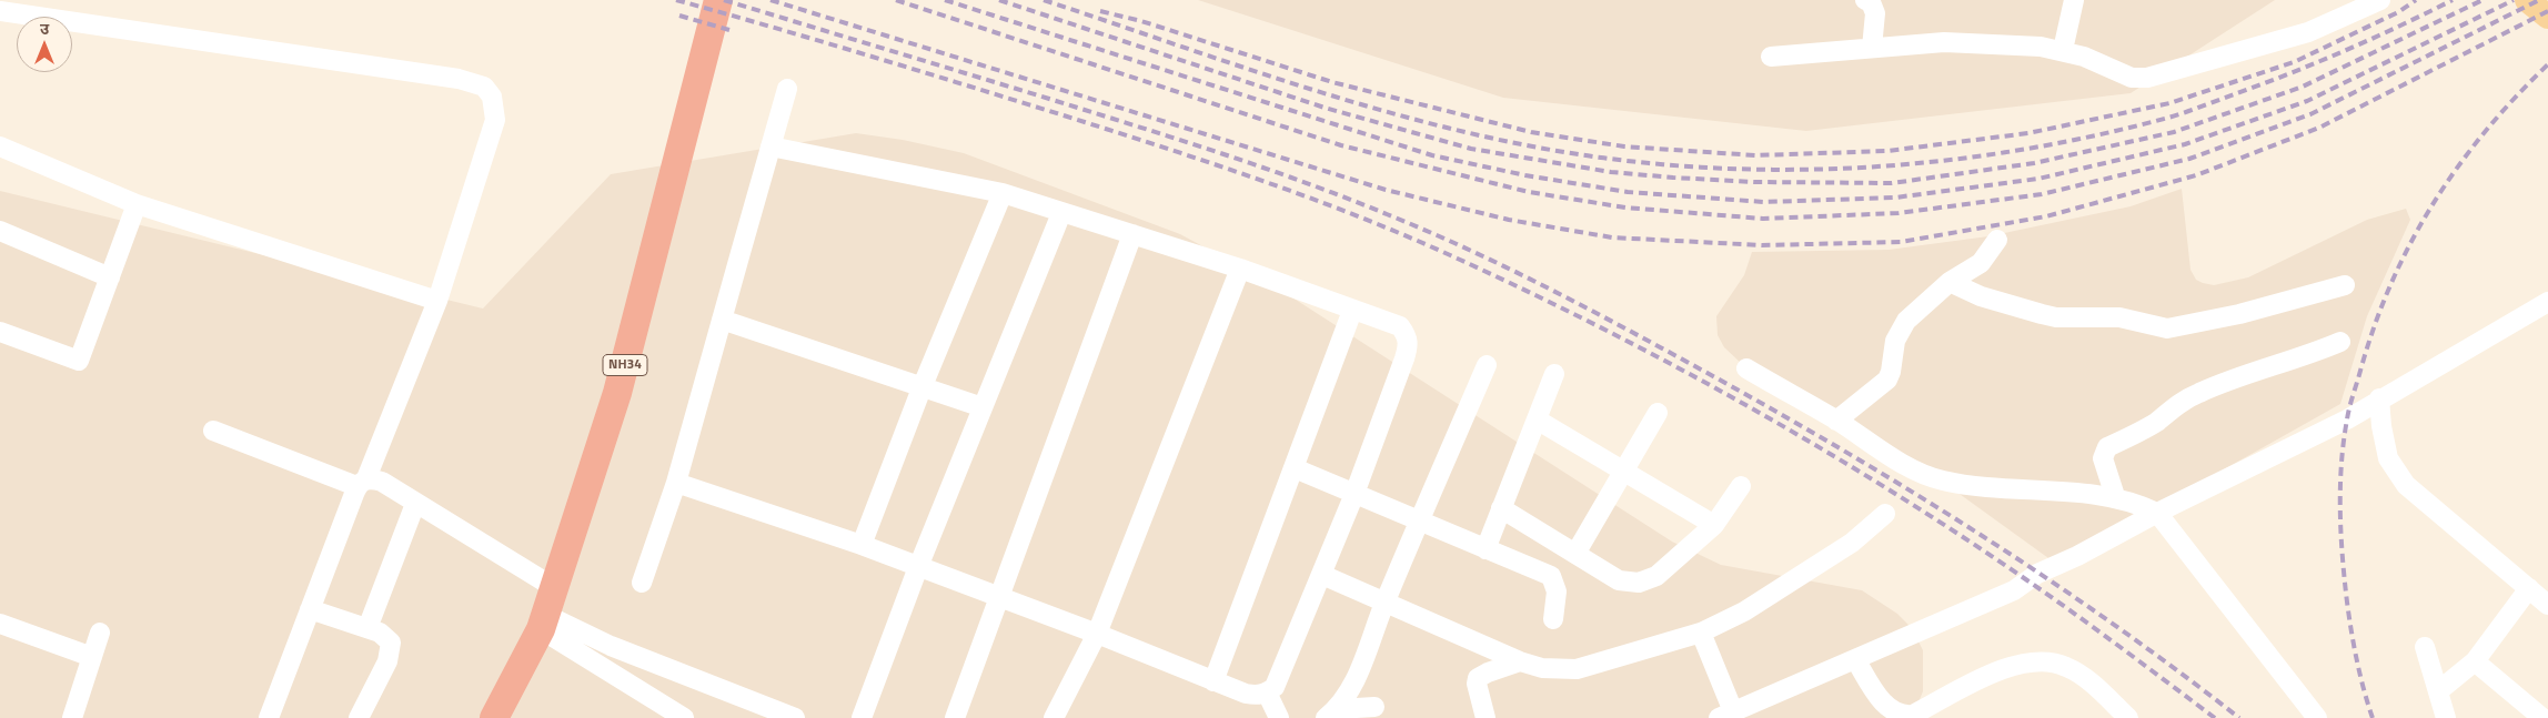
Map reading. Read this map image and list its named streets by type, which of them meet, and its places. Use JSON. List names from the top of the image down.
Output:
{
  "streets": {
    "highway": ["NH34"]
  },
  "north": "top"
}
